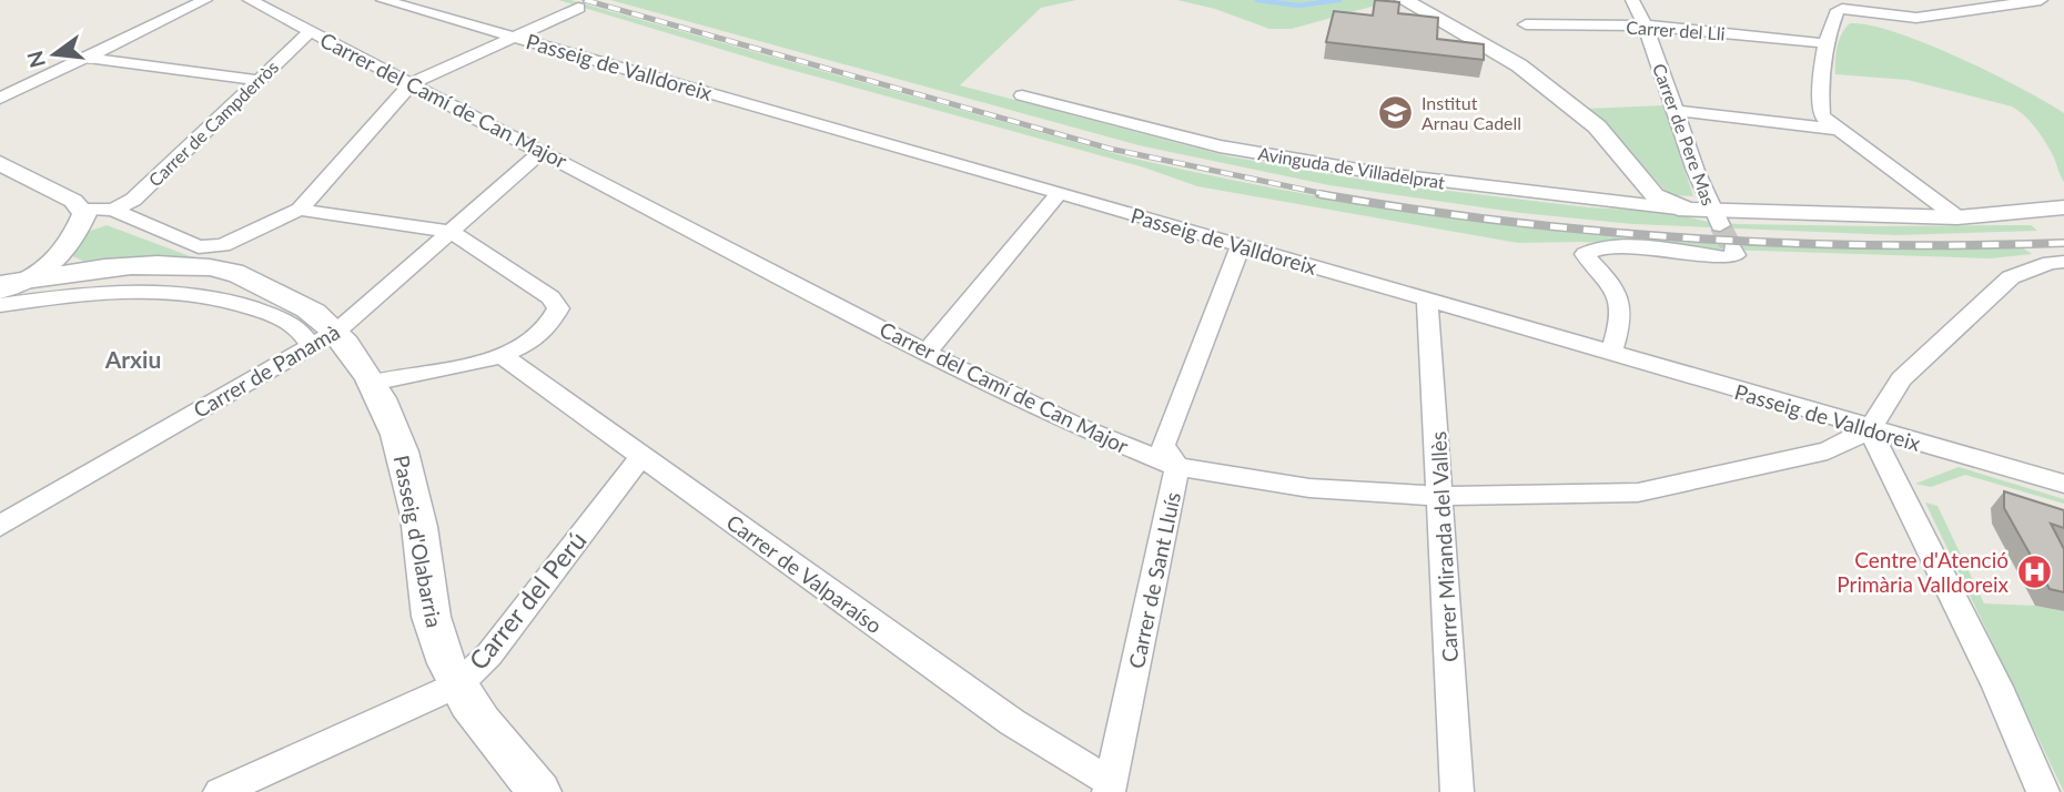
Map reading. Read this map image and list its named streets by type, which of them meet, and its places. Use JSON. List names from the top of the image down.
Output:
{
  "streets": {
    "main road": ["Passeig d'Olabarria"],
    "street": [
      "Carrer del Lli",
      "Passeig de Valldoreix",
      "Carrer del Camí de Can Major",
      "Carrer de Campderròs",
      "Carrer de Pere Mas",
      "Avinguda de Villadelprat",
      "Carrer de Panamà",
      "Carrer Miranda del Vallès",
      "Carrer de Valparaíso",
      "Carrer de Sant Lluís",
      "Carrer del Perú"
    ]
  },
  "crossings": [
    ["Carrer del Lli", "Carrer de Pere Mas"],
    ["Passeig de Valldoreix", "Carrer del Camí de Can Major"],
    ["Passeig de Valldoreix", "Carrer Miranda del Vallès"],
    ["Passeig de Valldoreix", "Carrer de Sant Lluís"],
    ["Carrer del Camí de Can Major", "Carrer de Campderròs"],
    ["Carrer del Camí de Can Major", "Carrer de Panamà"],
    ["Carrer del Camí de Can Major", "Carrer Miranda del Vallès"],
    ["Carrer del Camí de Can Major", "Carrer de Sant Lluís"],
    ["Carrer de Panamà", "Passeig d'Olabarria"],
    ["Passeig d'Olabarria", "Carrer del Perú"],
    ["Carrer de Valparaíso", "Carrer de Sant Lluís"],
    ["Carrer de Valparaíso", "Carrer del Perú"]
  ],
  "districts": ["Arxiu"],
  "places": {
    "school or university": ["Institut Arnau Cadell"],
    "hospital": ["Centre d'Atenció Primària Valldoreix"]
  },
  "north": "left"
}
